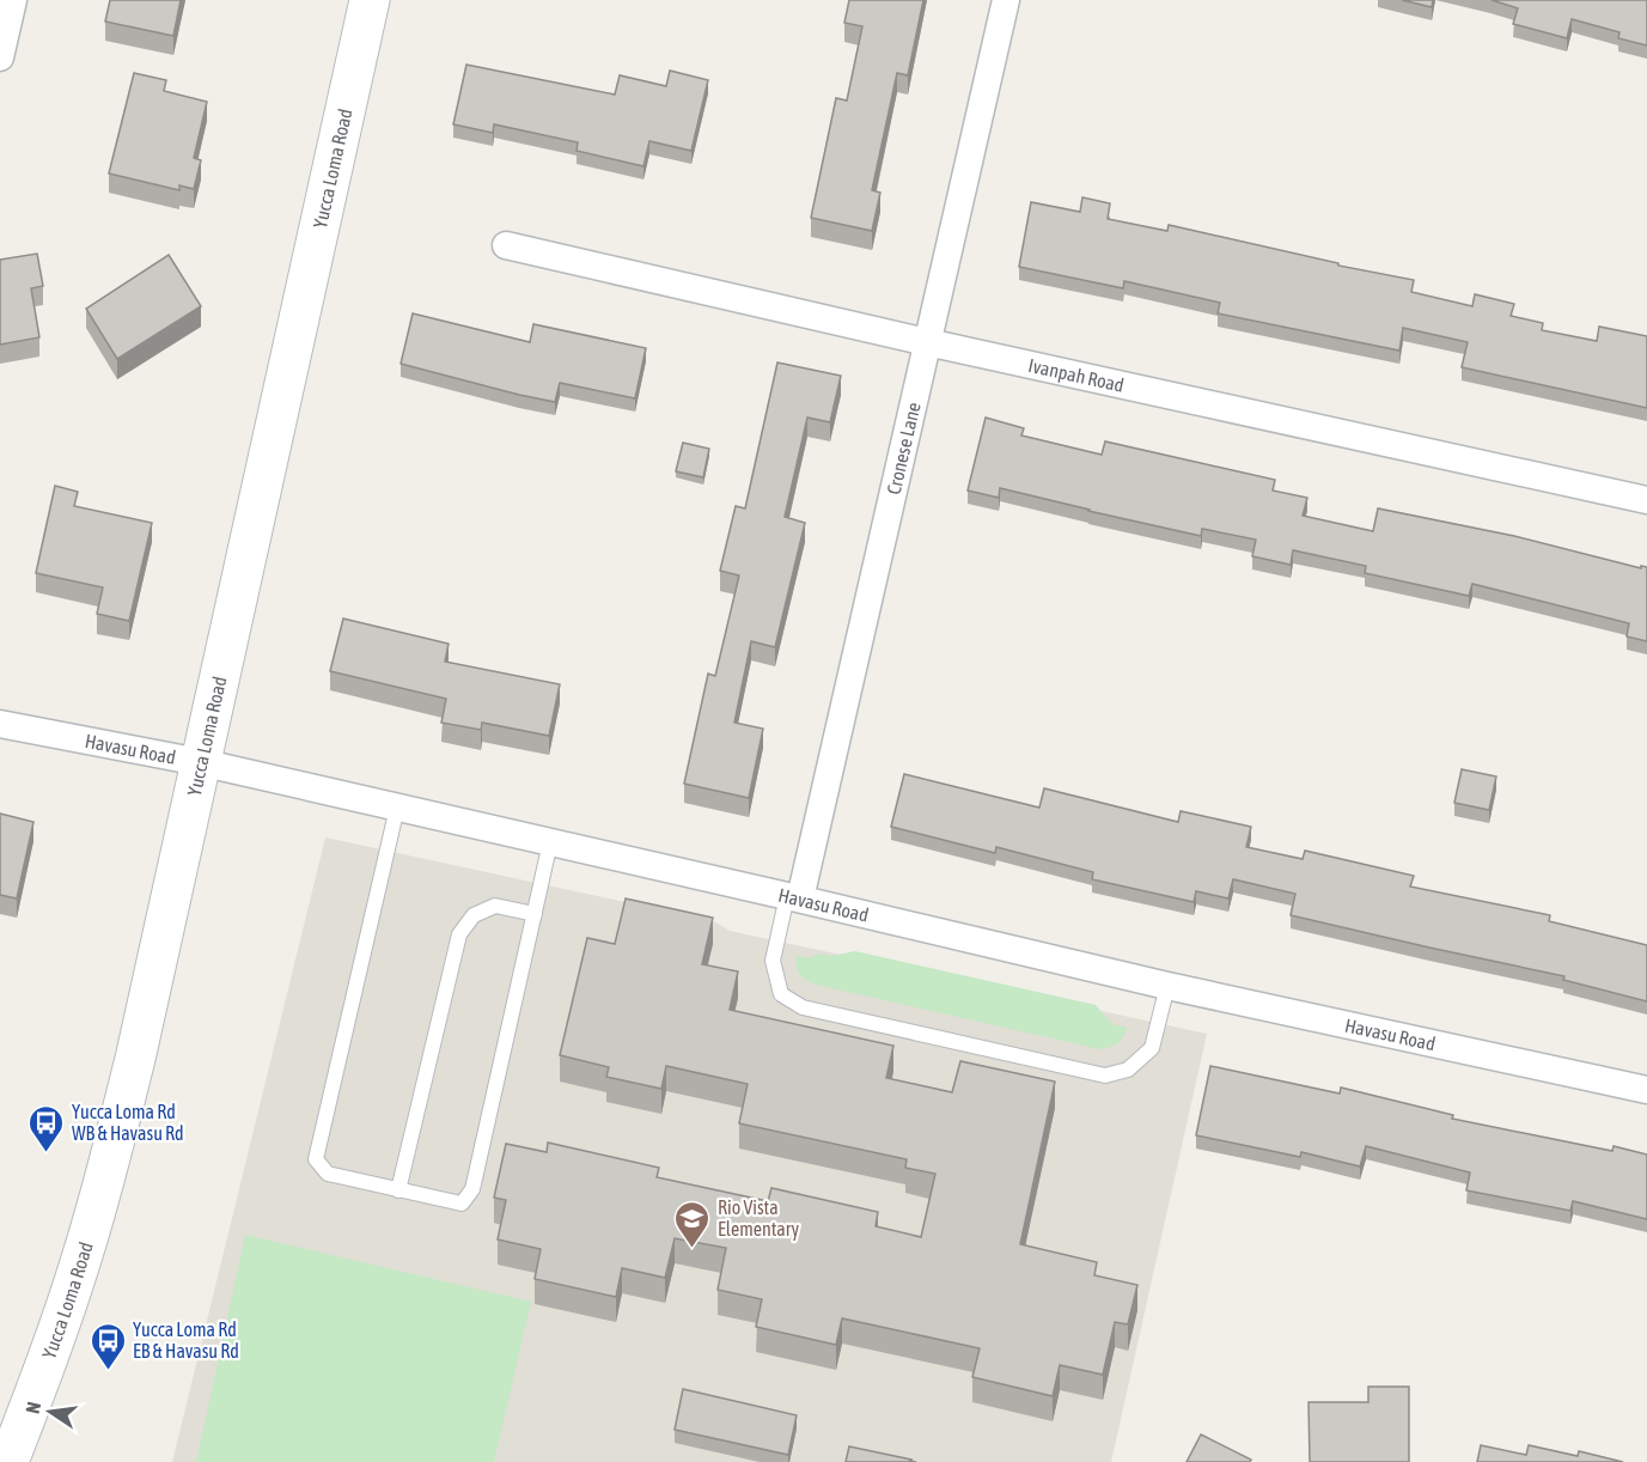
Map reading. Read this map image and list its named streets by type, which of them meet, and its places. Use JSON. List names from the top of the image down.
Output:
{
  "streets": {
    "main road": ["Yucca Loma Road"],
    "street": ["Ivanpah Road", "Cronese Lane", "Havasu Road"]
  },
  "crossings": [
    ["Yucca Loma Road", "Havasu Road"],
    ["Ivanpah Road", "Cronese Lane"],
    ["Cronese Lane", "Havasu Road"]
  ],
  "places": {
    "bus stop": ["Yucca Loma Rd WB & Havasu Rd", "Yucca Loma Rd EB & Havasu Rd"],
    "school or university": ["Rio Vista Elementary"]
  },
  "north": "left"
}
